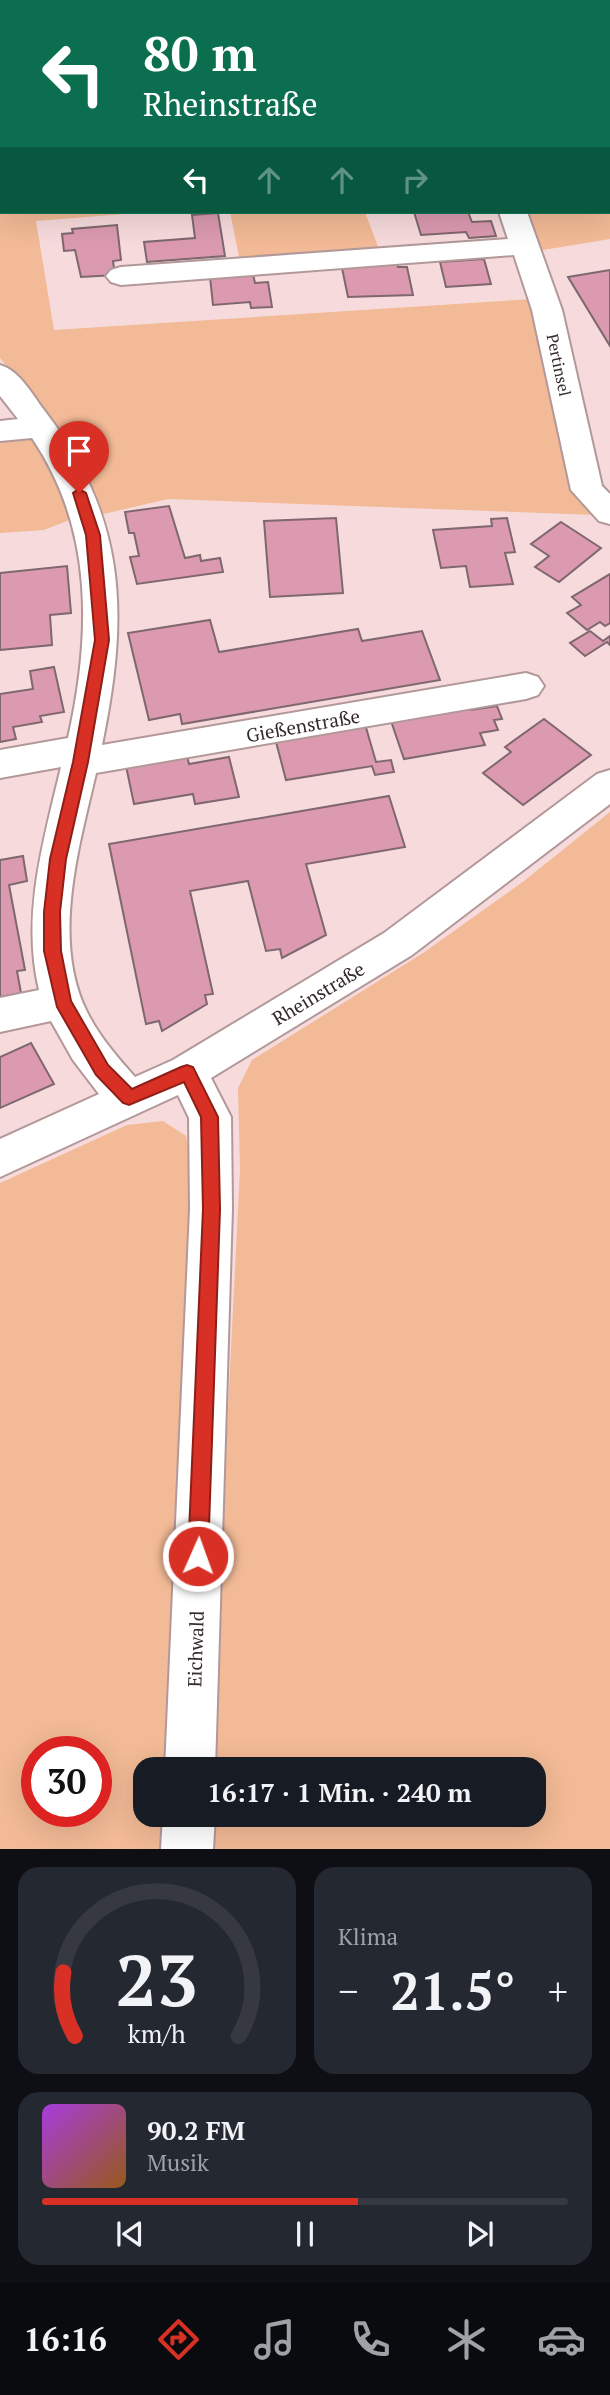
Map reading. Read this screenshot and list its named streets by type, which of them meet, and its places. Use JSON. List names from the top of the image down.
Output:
{
  "streets": {
    "street": [
      "Pertinsel",
      "Gießenstraße",
      "Rheinstraße",
      "Eichwald"
    ]
  },
  "crossings": [
    ["Rheinstraße", "Eichwald"]
  ],
  "page": {
    "turn": ["80 m", "Rheinstraße"],
    "limit": "30",
    "trip": "16:17 · 1 Min. · 240 m",
    "tile": "Klima",
    "heat": ["−", "21.5°", "+"],
    "song": ["90.2 FM", "Musik"],
    "tabs": "16:16",
    "gauge": ["23", "km/h"]
  }
}
